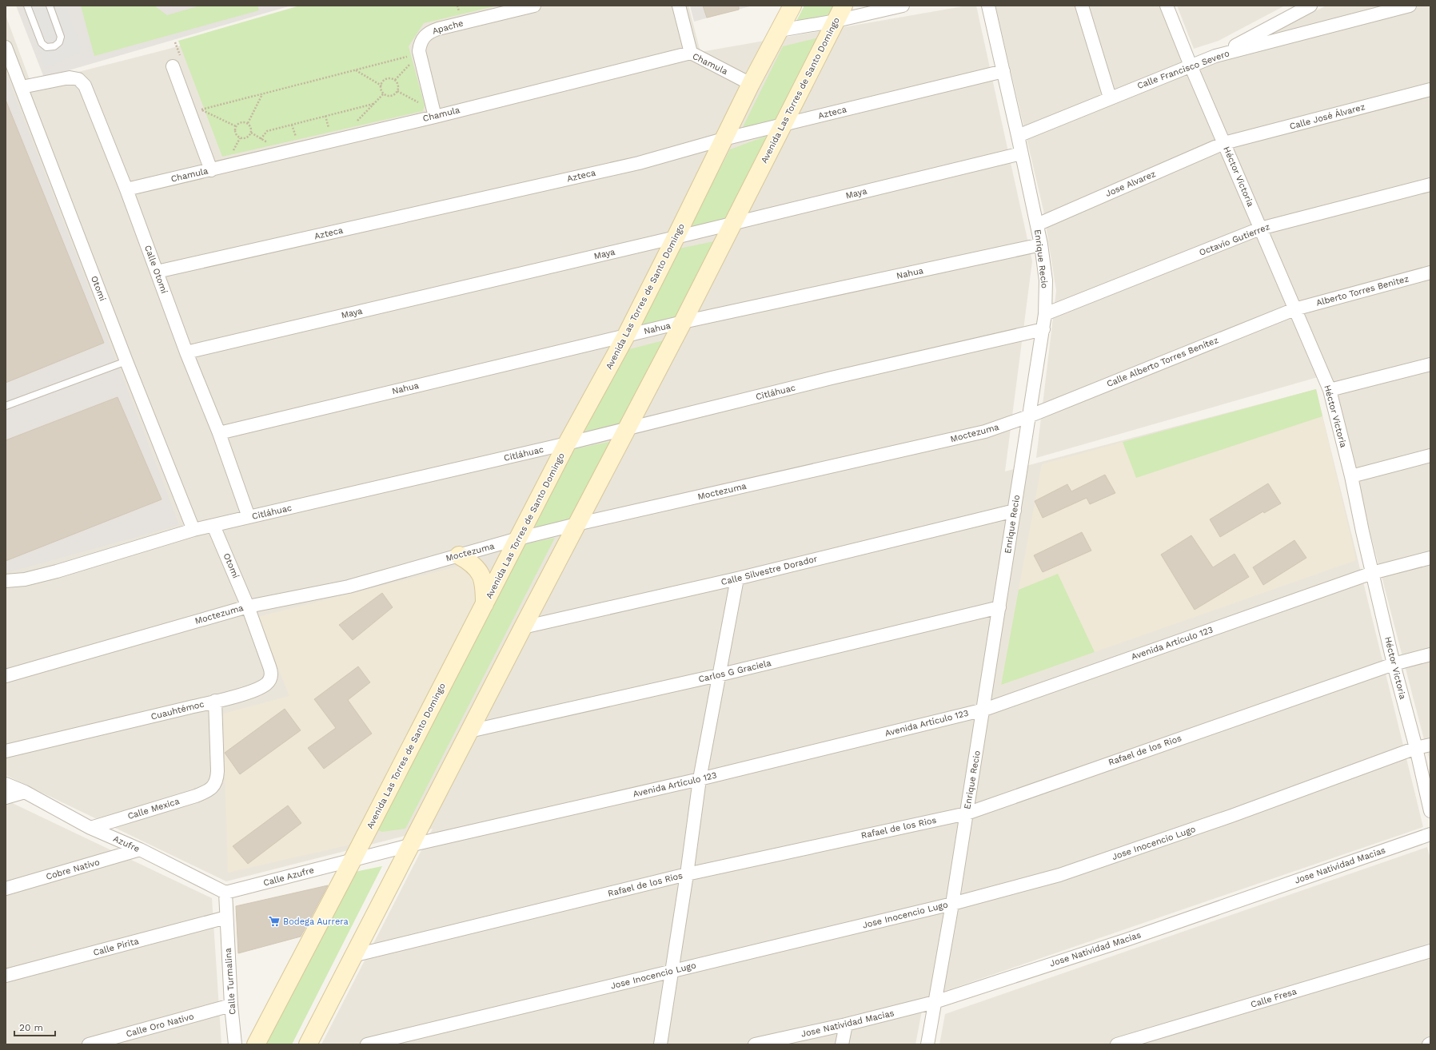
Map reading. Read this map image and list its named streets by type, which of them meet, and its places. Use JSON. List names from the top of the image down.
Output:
{
  "streets": {
    "street": [
      "Apache",
      "Chamula",
      "Calle Francisco Severo",
      "Avenida Las Torres de Santo Domingo",
      "Azteca",
      "Calle José Álvarez",
      "Héctor Victoria",
      "Jose Alvarez",
      "Maya",
      "Octavio Gutierrez",
      "Enrique Recio",
      "Calle Otomí",
      "Nahua",
      "Otomí",
      "Alberto Torres Benitez",
      "Calle Alberto Torres Benítez",
      "Citláhuac",
      "Moctezuma",
      "Calle Silvestre Dorador",
      "Avenida Artículo 123",
      "Carlos G Graciela",
      "Cuauhtémoc",
      "Rafael de los Rios",
      "Calle Mexica",
      "Jose Inocencio Lugo",
      "Azufre",
      "Jose Natividad Macias",
      "Cobre Nativo",
      "Calle Azufre",
      "Calle Pirita",
      "Calle Turmalina",
      "Calle Fresa",
      "Calle Oro Nativo"
    ]
  },
  "crossings": [
    ["Apache", "Chamula"],
    ["Chamula", "Avenida Las Torres de Santo Domingo"],
    ["Chamula", "Calle Otomí"],
    ["Calle Francisco Severo", "Héctor Victoria"],
    ["Calle Francisco Severo", "Enrique Recio"],
    ["Avenida Las Torres de Santo Domingo", "Azteca"],
    ["Avenida Las Torres de Santo Domingo", "Maya"],
    ["Avenida Las Torres de Santo Domingo", "Nahua"],
    ["Avenida Las Torres de Santo Domingo", "Citláhuac"],
    ["Avenida Las Torres de Santo Domingo", "Moctezuma"],
    ["Avenida Las Torres de Santo Domingo", "Calle Silvestre Dorador"],
    ["Avenida Las Torres de Santo Domingo", "Avenida Artículo 123"],
    ["Avenida Las Torres de Santo Domingo", "Carlos G Graciela"],
    ["Avenida Las Torres de Santo Domingo", "Rafael de los Rios"],
    ["Avenida Las Torres de Santo Domingo", "Calle Azufre"],
    ["Azteca", "Enrique Recio"],
    ["Azteca", "Calle Otomí"],
    ["Calle José Álvarez", "Héctor Victoria"],
    ["Calle José Álvarez", "Jose Alvarez"],
    ["Héctor Victoria", "Jose Alvarez"],
    ["Héctor Victoria", "Octavio Gutierrez"],
    ["Héctor Victoria", "Alberto Torres Benitez"],
    ["Héctor Victoria", "Calle Alberto Torres Benítez"],
    ["Héctor Victoria", "Avenida Artículo 123"],
    ["Héctor Victoria", "Rafael de los Rios"],
    ["Héctor Victoria", "Jose Inocencio Lugo"],
    ["Jose Alvarez", "Enrique Recio"],
    ["Maya", "Enrique Recio"],
    ["Maya", "Calle Otomí"],
    ["Octavio Gutierrez", "Enrique Recio"],
    ["Enrique Recio", "Nahua"],
    ["Enrique Recio", "Calle Alberto Torres Benítez"],
    ["Enrique Recio", "Citláhuac"],
    ["Enrique Recio", "Moctezuma"],
    ["Enrique Recio", "Calle Silvestre Dorador"],
    ["Enrique Recio", "Avenida Artículo 123"],
    ["Enrique Recio", "Carlos G Graciela"],
    ["Enrique Recio", "Rafael de los Rios"],
    ["Enrique Recio", "Jose Inocencio Lugo"],
    ["Enrique Recio", "Jose Natividad Macias"],
    ["Calle Otomí", "Nahua"],
    ["Calle Otomí", "Otomí"],
    ["Calle Otomí", "Citláhuac"],
    ["Otomí", "Citláhuac"],
    ["Otomí", "Moctezuma"],
    ["Otomí", "Cuauhtémoc"],
    ["Alberto Torres Benitez", "Calle Alberto Torres Benítez"],
    ["Calle Alberto Torres Benítez", "Moctezuma"],
    ["Moctezuma", "Cuauhtémoc"],
    ["Avenida Artículo 123", "Calle Azufre"],
    ["Cuauhtémoc", "Calle Mexica"],
    ["Calle Mexica", "Azufre"],
    ["Azufre", "Cobre Nativo"],
    ["Azufre", "Calle Azufre"],
    ["Calle Pirita", "Calle Turmalina"],
    ["Calle Turmalina", "Calle Oro Nativo"]
  ],
  "places": {
    "supermarket": ["Bodega Aurrera"]
  },
  "scale_bar": "20 m"
}
